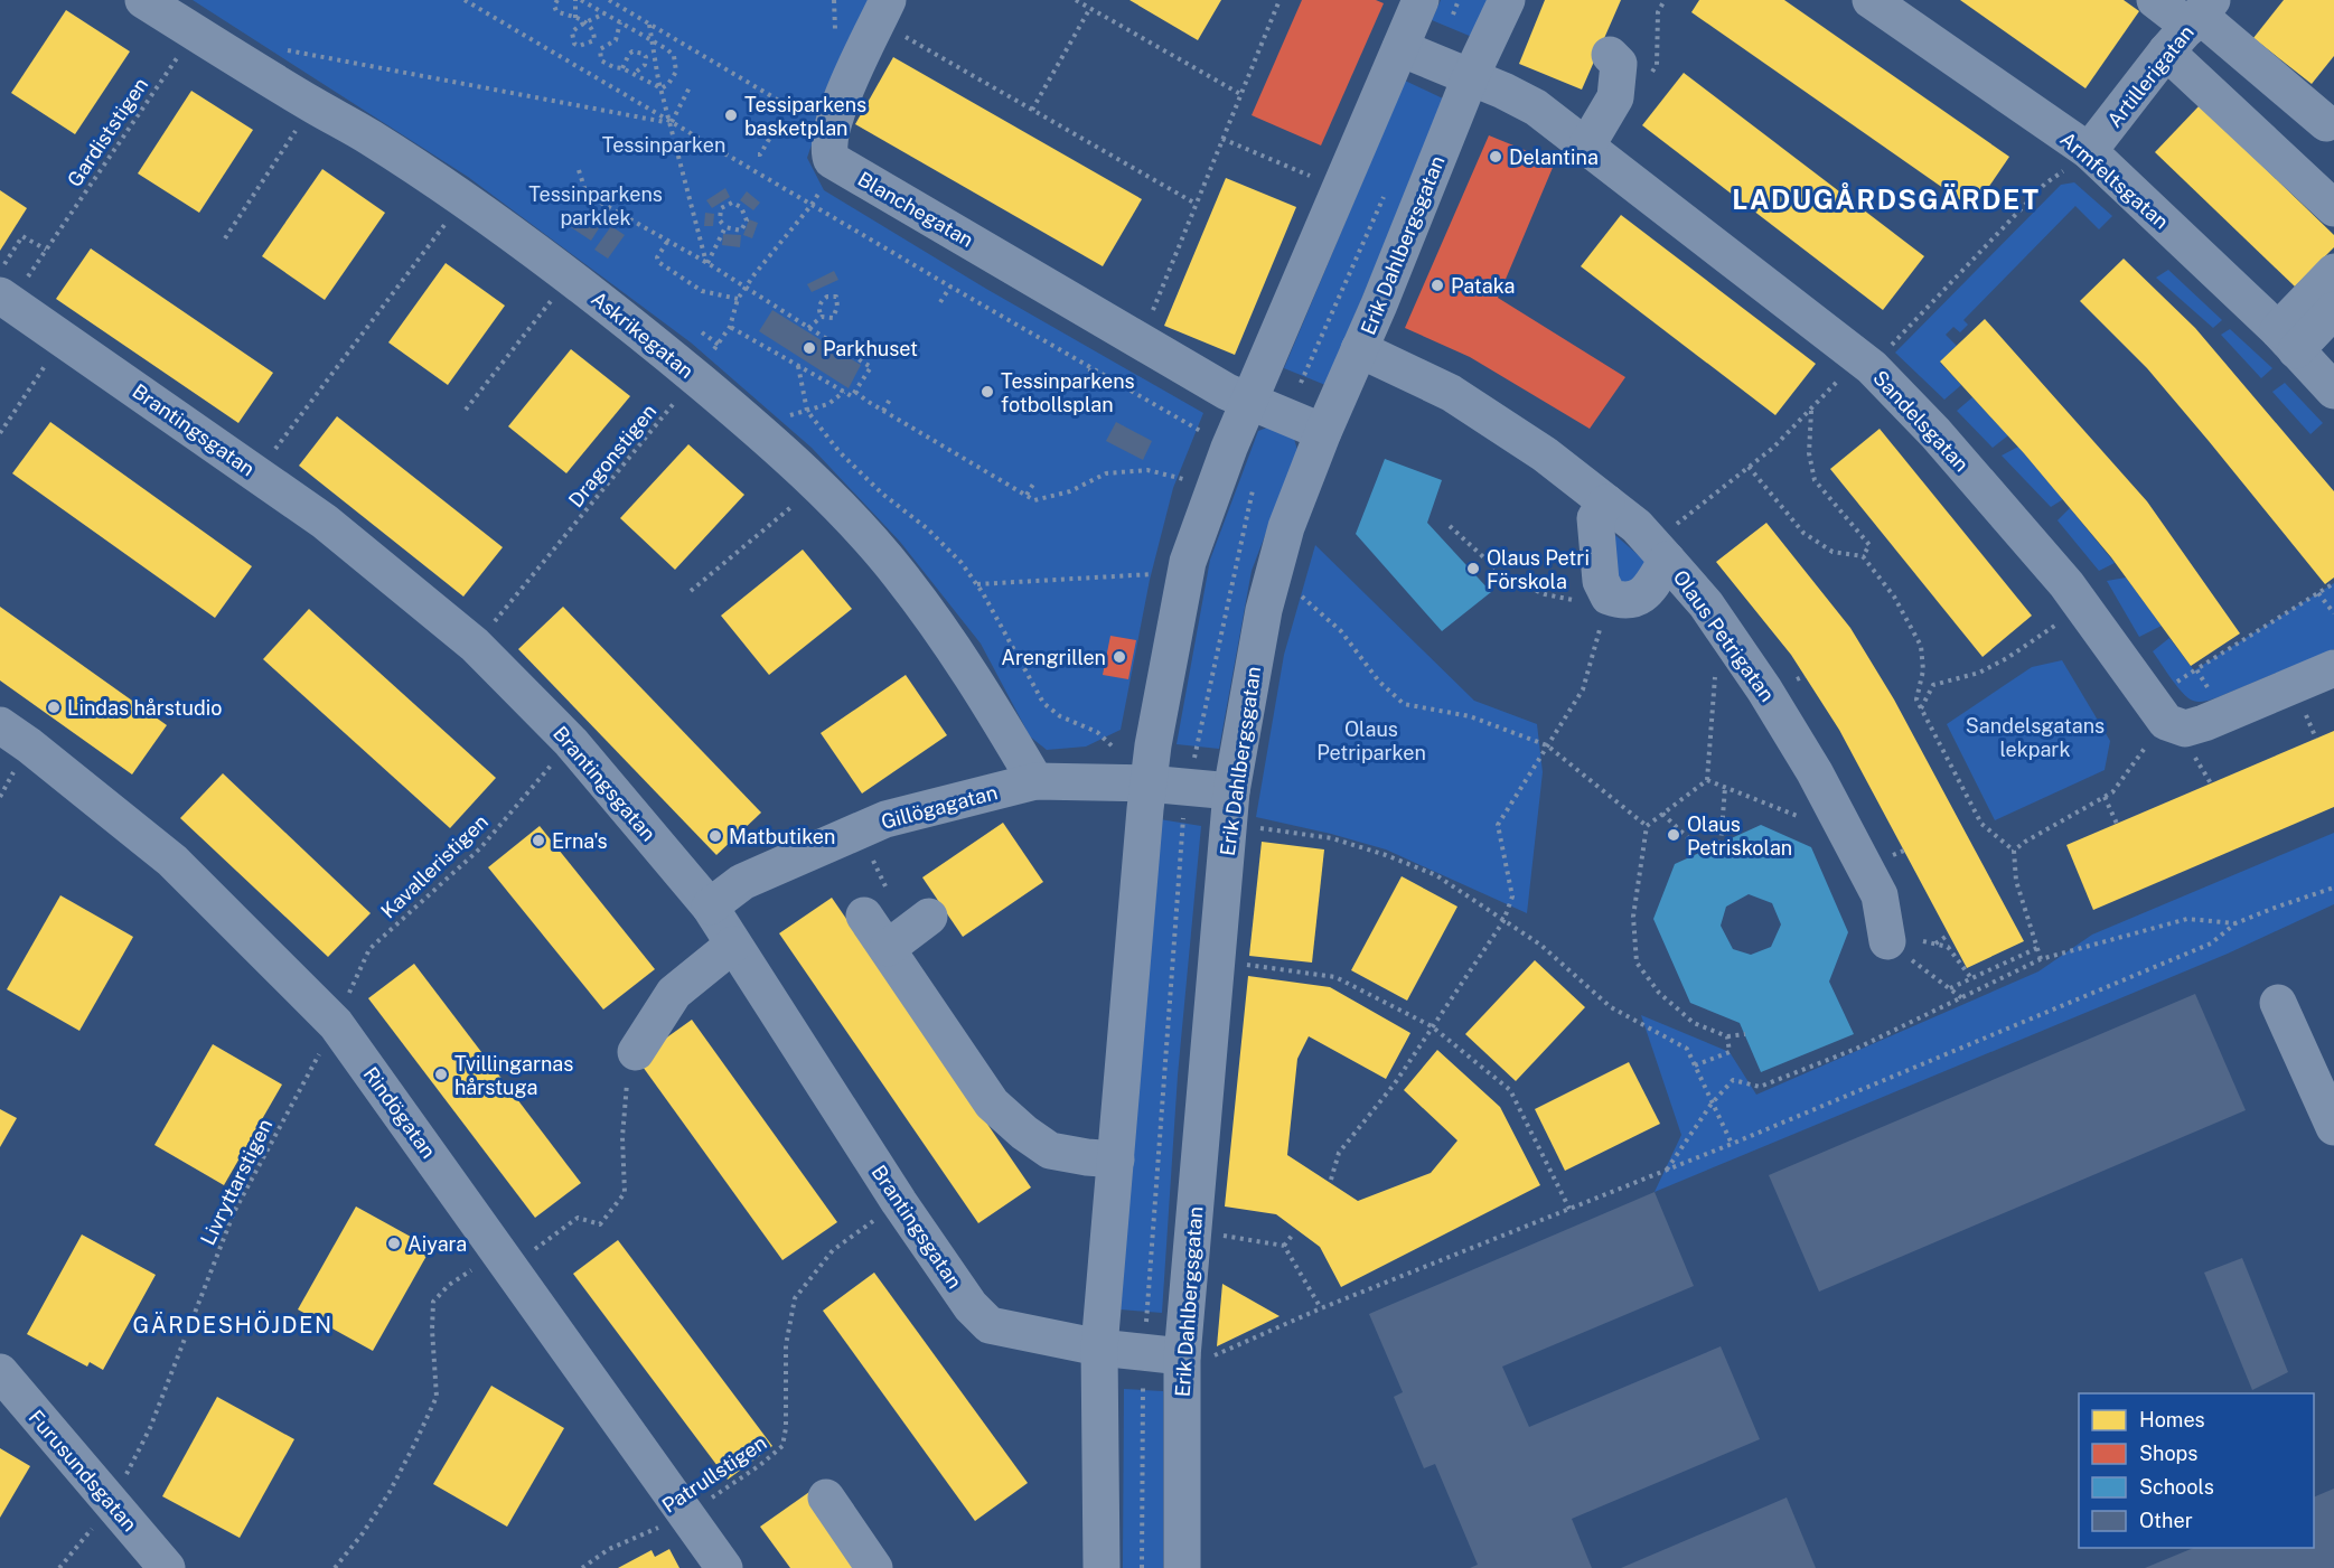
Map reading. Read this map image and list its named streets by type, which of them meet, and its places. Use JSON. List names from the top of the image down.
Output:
{
  "streets": {
    "street": [
      "Artillerigatan",
      "Armfeltsgatan",
      "Blanchegatan",
      "Erik Dahlbergsgatan",
      "Askrikegatan",
      "Sandelsgatan",
      "Brantingsgatan",
      "Olaus Petrigatan",
      "Gillögagatan",
      "Rindögatan",
      "Furusundsgatan"
    ],
    "path": [
      "Gardiststigen",
      "Dragonstigen",
      "Kavalleristigen",
      "Livryttarstigen",
      "Patrullstigen"
    ]
  },
  "crossings": [
    ["Artillerigatan", "Armfeltsgatan"],
    ["Gardiststigen", "Askrikegatan"],
    ["Gardiststigen", "Brantingsgatan"],
    ["Blanchegatan", "Erik Dahlbergsgatan"],
    ["Erik Dahlbergsgatan", "Sandelsgatan"],
    ["Erik Dahlbergsgatan", "Brantingsgatan"],
    ["Erik Dahlbergsgatan", "Olaus Petrigatan"],
    ["Erik Dahlbergsgatan", "Gillögagatan"],
    ["Askrikegatan", "Dragonstigen"],
    ["Askrikegatan", "Gillögagatan"],
    ["Brantingsgatan", "Gillögagatan"],
    ["Brantingsgatan", "Kavalleristigen"],
    ["Brantingsgatan", "Patrullstigen"],
    ["Kavalleristigen", "Rindögatan"],
    ["Kavalleristigen", "Livryttarstigen"],
    ["Rindögatan", "Livryttarstigen"],
    ["Rindögatan", "Patrullstigen"],
    ["Livryttarstigen", "Furusundsgatan"]
  ],
  "districts": ["LADUGÅRDSGÄRDET", "GÄRDESHÖJDEN"],
  "parks": [
    "Tessinparken",
    "Tessinparkens parklek",
    "Sandelsgatans lekpark",
    "Olaus Petriparken"
  ],
  "places": [
    "Tessiparkens basketplan",
    "Delantina",
    "Pataka",
    "Parkhuset",
    "Tessinparkens fotbollsplan",
    "Olaus Petri Förskola",
    "Arengrillen",
    "Lindas hårstudio",
    "Olaus Petriskolan",
    "Matbutiken",
    "Erna's",
    "Tvillingarnas hårstuga",
    "Aiyara"
  ],
  "legend": [
    "Homes",
    "Shops",
    "Schools",
    "Other"
  ]
}
